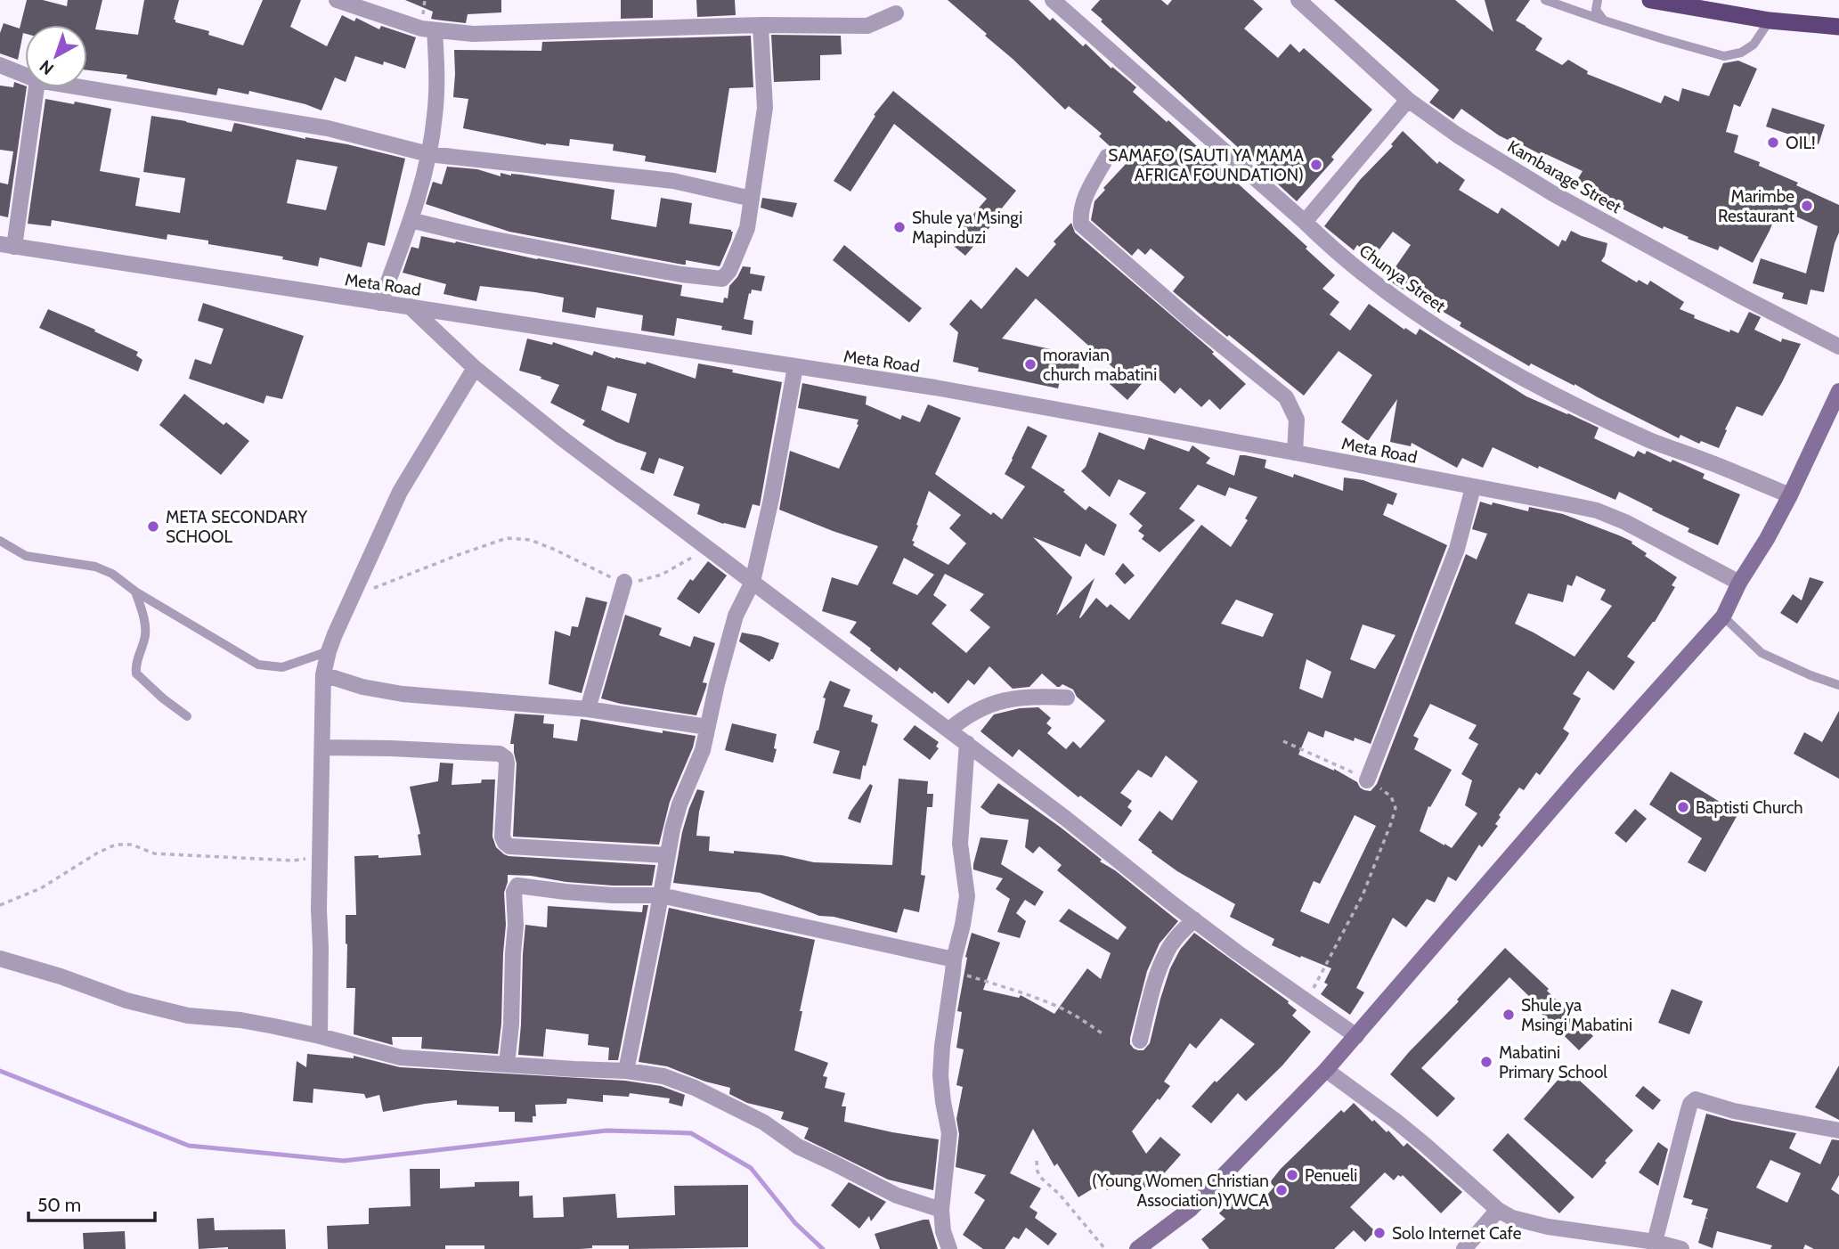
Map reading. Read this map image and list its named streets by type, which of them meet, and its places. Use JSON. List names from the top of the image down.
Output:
{
  "streets": {
    "street": ["Kambarage Street", "Chunya Street", "Meta Road"]
  },
  "places": [
    "OIL!",
    "SAMAFO (SAUTI YA MAMA AFRICA FOUNDATION)",
    "Marimbe Restaurant",
    "Shule ya Msingi Mapinduzi",
    "moravian church mabatini",
    "META SECONDARY SCHOOL",
    "Baptisti Church",
    "Shule ya Msingi Mabatini",
    "Mabatini Primary School",
    "Penueli",
    "(Young Women Christian Association)YWCA",
    "Solo Internet Cafe"
  ],
  "scale_bar": "50 m",
  "north": "bottom left"
}
